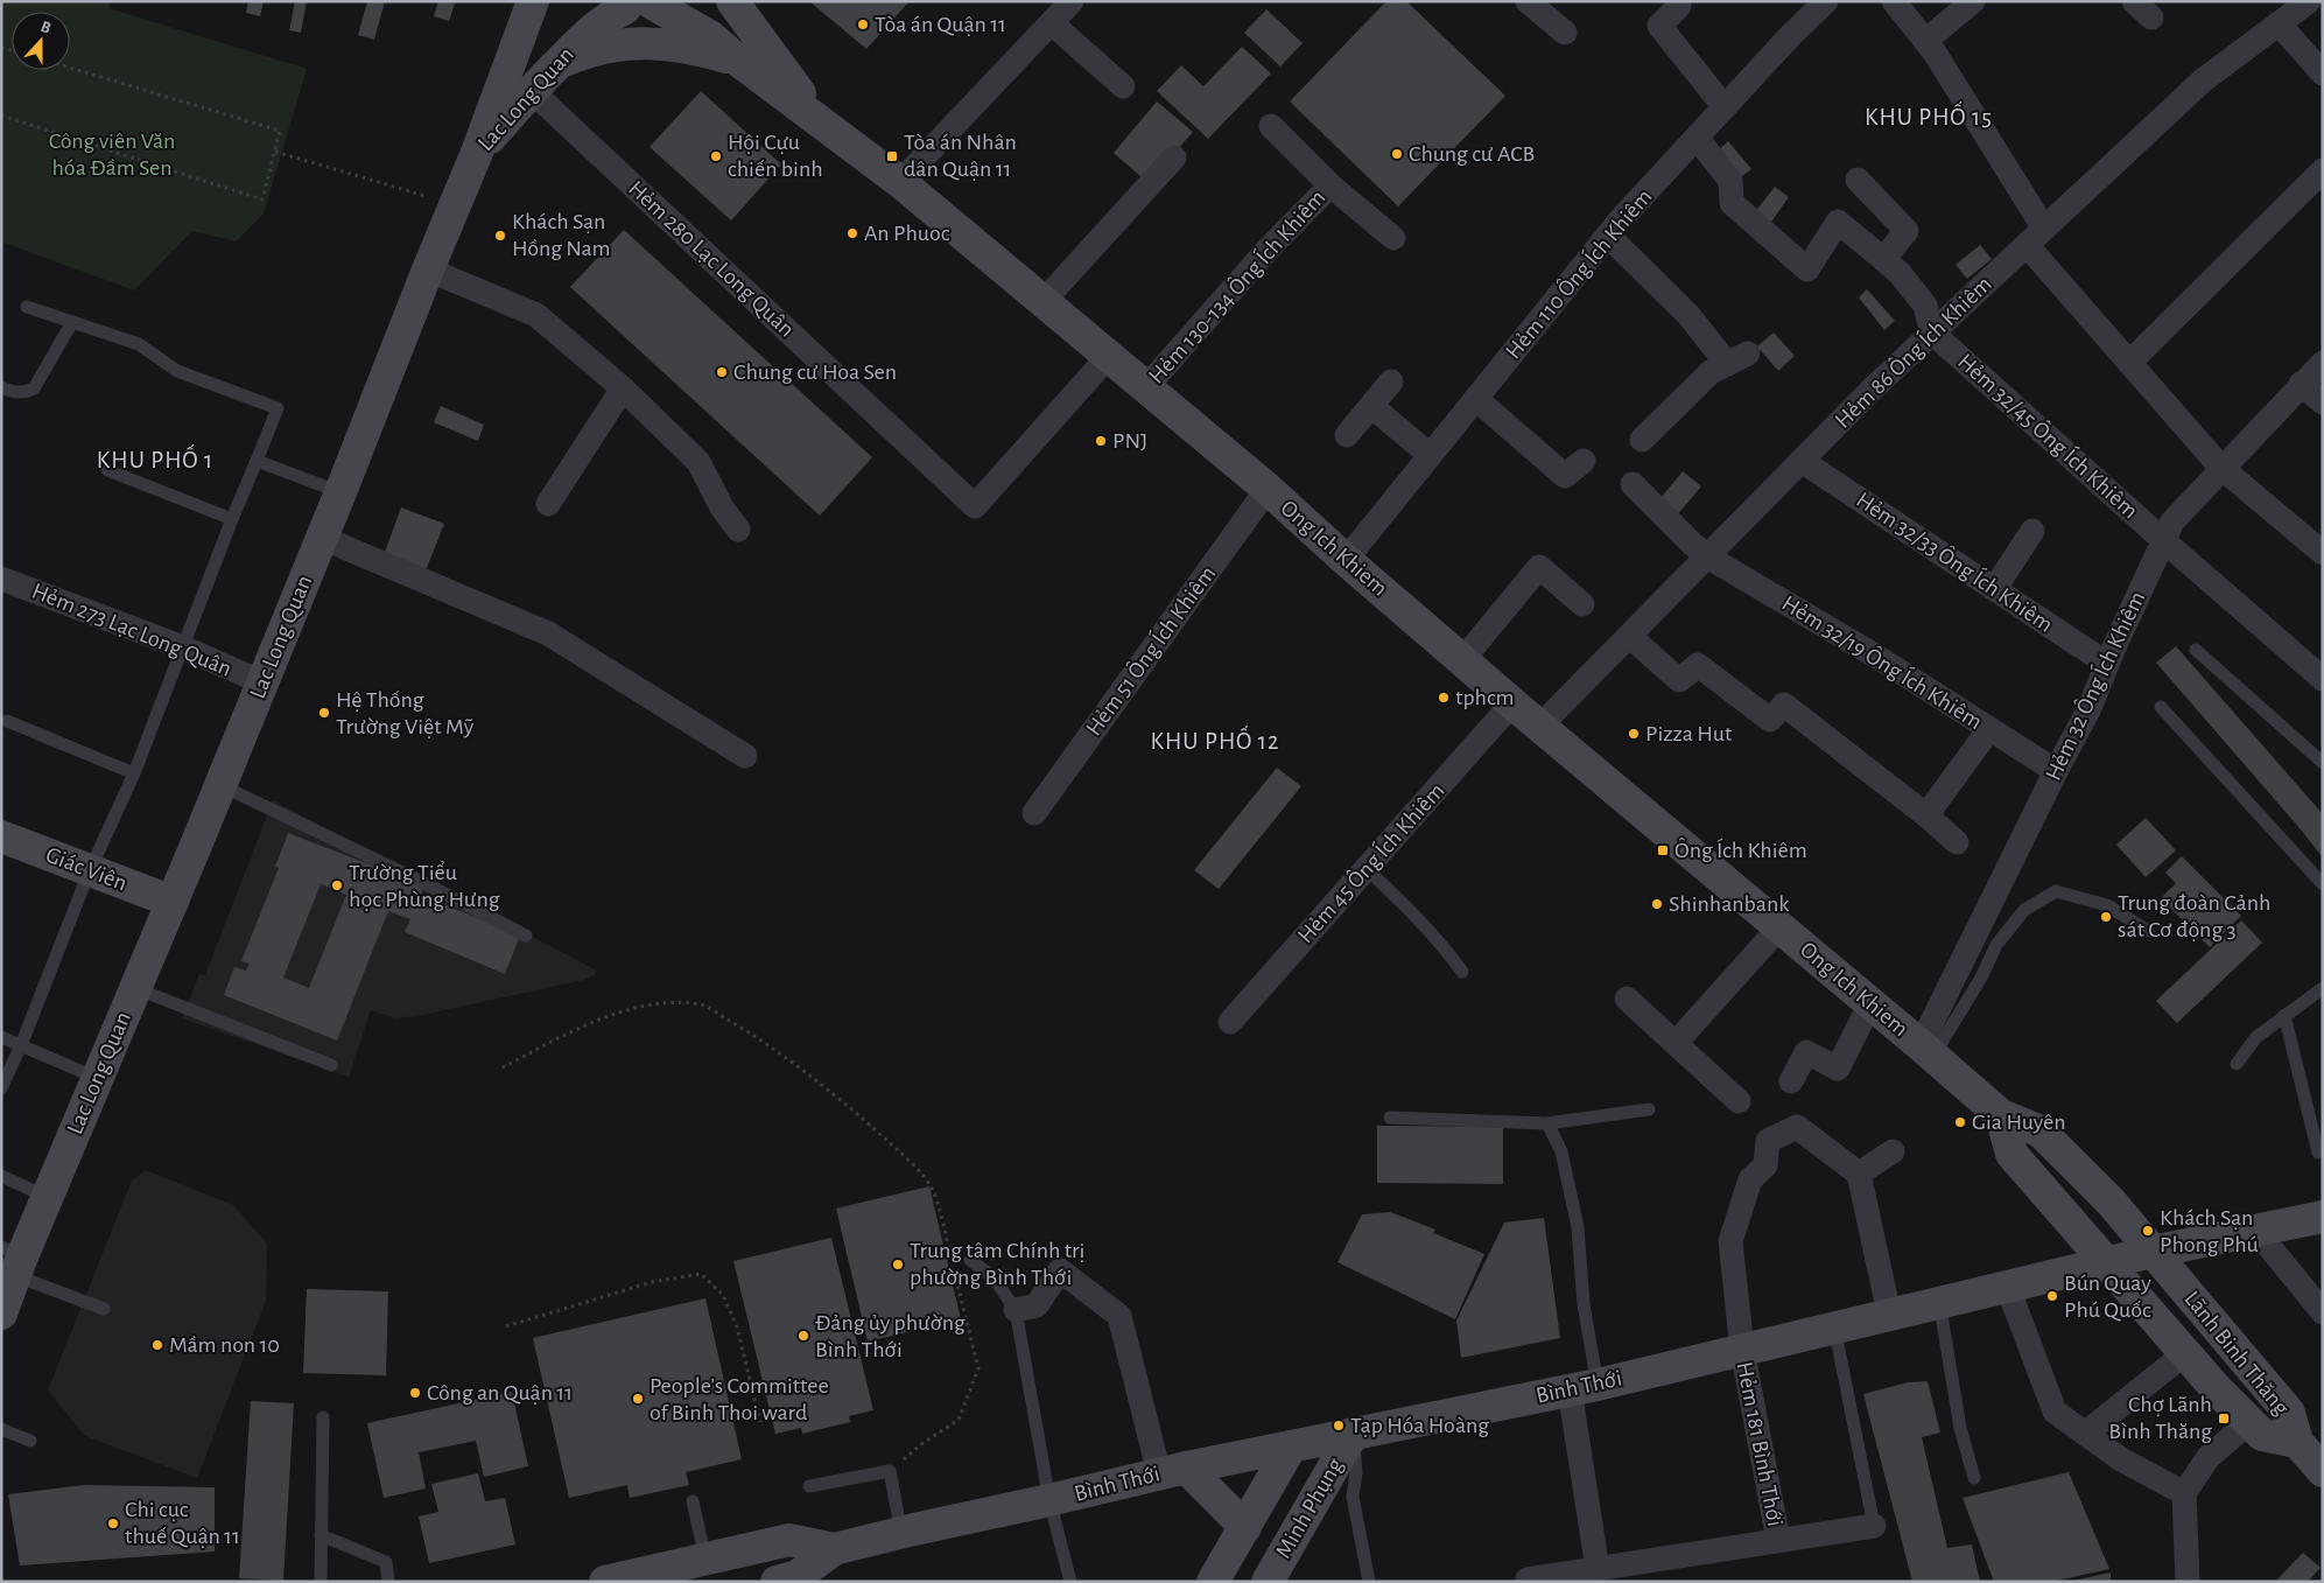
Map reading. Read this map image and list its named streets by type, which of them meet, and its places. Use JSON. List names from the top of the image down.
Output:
{
  "streets": {
    "main road": [
      "Lac Long Quan",
      "Ong Ich Khiem",
      "Giác Viên",
      "Lãnh Binh Thăng",
      "Bình Thới",
      "Minh Phụng"
    ],
    "street": [
      "Hẻm 280 Lạc Long Quân",
      "Hẻm 110 Ông Ích Khiêm",
      "Hẻm 130-134 Ông Ích Khiêm",
      "Hẻm 86 Ông Ích Khiêm",
      "Hẻm 32/45 Ông Ích Khiêm",
      "Hẻm 32/33 Ông Ích Khiêm",
      "Hẻm 273 Lạc Long Quân",
      "Hẻm 51 Ông Ích Khiêm",
      "Hẻm 32/19 Ông Ích Khiêm",
      "Hẻm 32 Ông Ích Khiêm",
      "Hẻm 45 Ông Ích Khiêm",
      "Hẻm 181 Bình Thới"
    ]
  },
  "crossings": [
    ["Lac Long Quan", "Hẻm 280 Lạc Long Quân"],
    ["Lac Long Quan", "Ong Ich Khiem"],
    ["Lac Long Quan", "Hẻm 273 Lạc Long Quân"],
    ["Lac Long Quan", "Giác Viên"],
    ["Hẻm 280 Lạc Long Quân", "Ong Ich Khiem"],
    ["Hẻm 110 Ông Ích Khiêm", "Ong Ich Khiem"],
    ["Hẻm 130-134 Ông Ích Khiêm", "Ong Ich Khiem"],
    ["Hẻm 86 Ông Ích Khiêm", "Hẻm 32/45 Ông Ích Khiêm"],
    ["Hẻm 86 Ông Ích Khiêm", "Ong Ich Khiem"],
    ["Hẻm 86 Ông Ích Khiêm", "Hẻm 32/33 Ông Ích Khiêm"],
    ["Hẻm 86 Ông Ích Khiêm", "Hẻm 32/19 Ông Ích Khiêm"],
    ["Hẻm 32/45 Ông Ích Khiêm", "Hẻm 32 Ông Ích Khiêm"],
    ["Ong Ich Khiem", "Hẻm 51 Ông Ích Khiêm"],
    ["Ong Ich Khiem", "Hẻm 32 Ông Ích Khiêm"],
    ["Ong Ich Khiem", "Hẻm 45 Ông Ích Khiêm"],
    ["Ong Ich Khiem", "Lãnh Binh Thăng"],
    ["Ong Ich Khiem", "Bình Thới"],
    ["Hẻm 32/33 Ông Ích Khiêm", "Hẻm 32 Ông Ích Khiêm"],
    ["Hẻm 32/19 Ông Ích Khiêm", "Hẻm 32 Ông Ích Khiêm"],
    ["Lãnh Binh Thăng", "Bình Thới"],
    ["Bình Thới", "Hẻm 181 Bình Thới"],
    ["Bình Thới", "Minh Phụng"]
  ],
  "districts": ["KHU PHỐ 15", "KHU PHỐ 1", "KHU PHỐ 12"],
  "parks": ["Công viên Văn hóa Đầm Sen"],
  "places": {
    "other": [
      "Tòa án Quận 11",
      "Chung cư ACB",
      "Hội Cựu chiến binh",
      "An Phuoc",
      "Khách Sạn Hồng Nam",
      "Chung cư Hoa Sen",
      "PNJ",
      "tphcm",
      "Hệ Thống Trường Việt Mỹ",
      "Pizza Hut",
      "Trường Tiểu học Phùng Hưng",
      "Shinhanbank",
      "Trung đoàn Cảnh sát Cơ động 3",
      "Gia Huyên",
      "Khách Sạn Phong Phú",
      "Trung tâm Chính trị phường Bình Thới",
      "Bún Quay Phú Quốc",
      "Đảng ủy phường Bình Thới",
      "Mầm non 10",
      "Công an Quận 11",
      "People's Committee of Binh Thoi ward",
      "Tạp Hóa Hoàng",
      "Chi cục thuế Quận 11"
    ],
    "transit": ["Tòa án Nhân dân Quận 11", "Ông Ích Khiêm", "Chợ Lãnh Bình Thăng"]
  },
  "north": "top"
}
